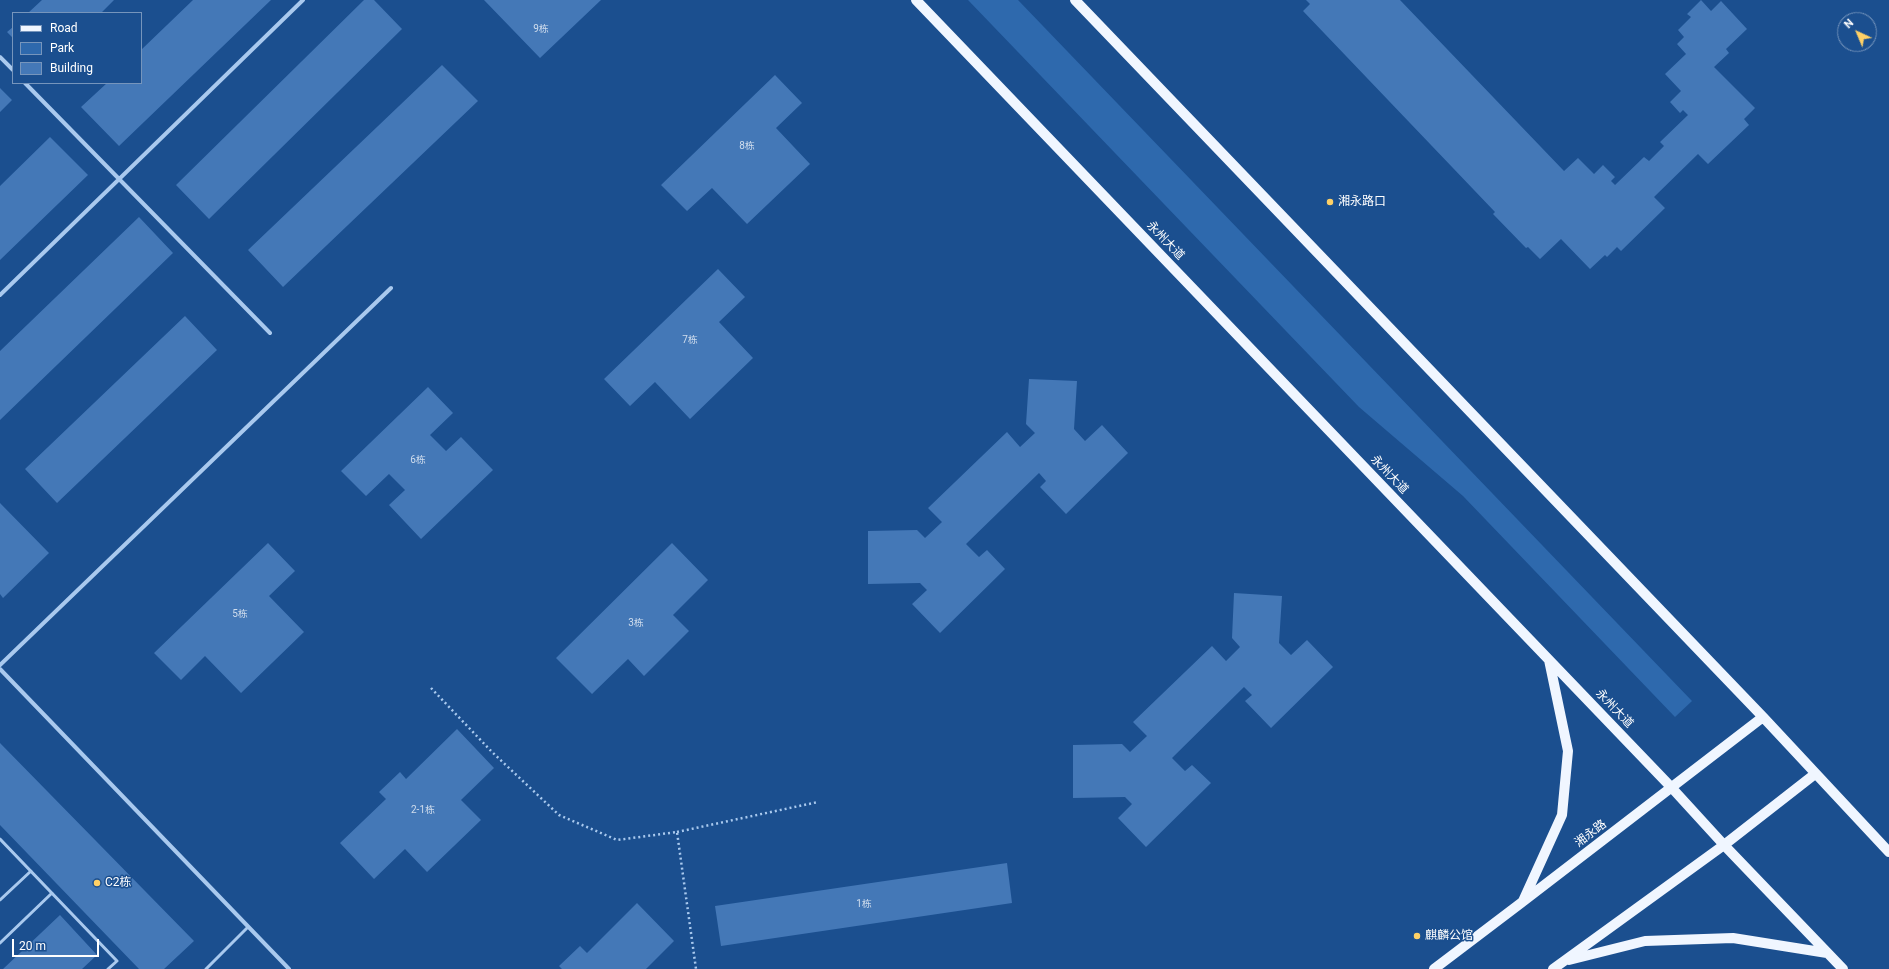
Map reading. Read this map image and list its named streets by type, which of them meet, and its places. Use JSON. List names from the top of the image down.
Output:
{
  "streets": {
    "main road": ["永州大道", "湘永路"]
  },
  "crossings": [
    ["永州大道", "湘永路"]
  ],
  "places": ["湘永路口", "C2栋", "麒麟公馆"],
  "house_numbers": [
    "9栋",
    "8栋",
    "7栋",
    "6栋",
    "5栋",
    "3栋",
    "2-1栋",
    "1栋"
  ],
  "legend": ["Road", "Park", "Building"],
  "scale_bar": "20 m",
  "north": "top left"
}
